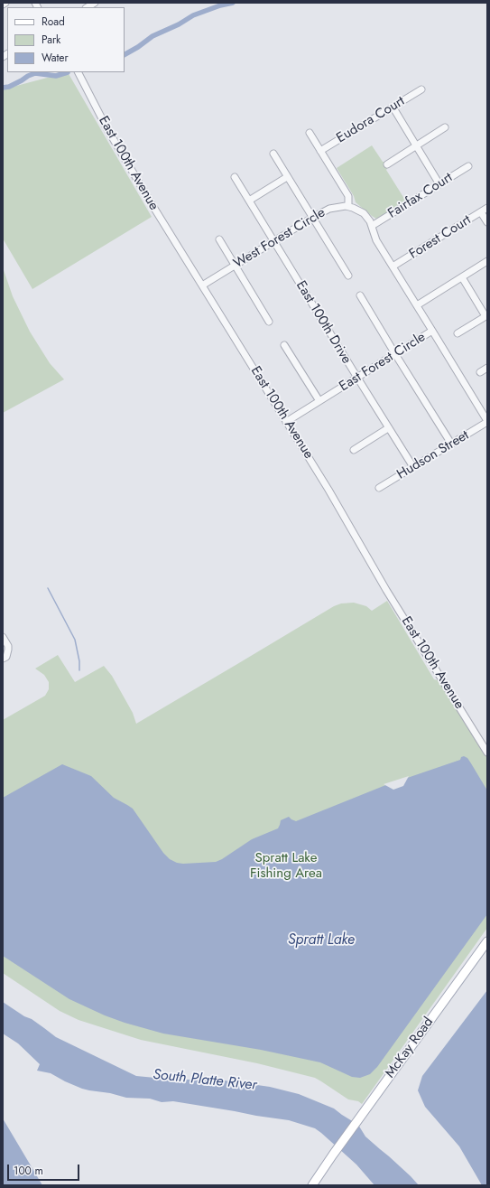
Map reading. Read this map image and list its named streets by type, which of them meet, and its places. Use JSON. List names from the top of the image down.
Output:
{
  "streets": {
    "main road": ["McKay Road"],
    "street": [
      "Eudora Court",
      "East 100th Avenue",
      "Fairfax Court",
      "Forest Court",
      "West Forest Circle",
      "East 100th Drive",
      "East Forest Circle",
      "Hudson Street"
    ]
  },
  "crossings": [
    ["East 100th Avenue", "West Forest Circle"],
    ["East 100th Avenue", "East Forest Circle"],
    ["Forest Court", "East Forest Circle"],
    ["West Forest Circle", "East 100th Drive"],
    ["East 100th Drive", "East Forest Circle"],
    ["East 100th Drive", "Hudson Street"]
  ],
  "water": ["Spratt Lake", "South Platte River"],
  "parks": ["Spratt Lake Fishing Area"],
  "legend": ["Road", "Park", "Water"],
  "scale_bar": "100 m"
}
